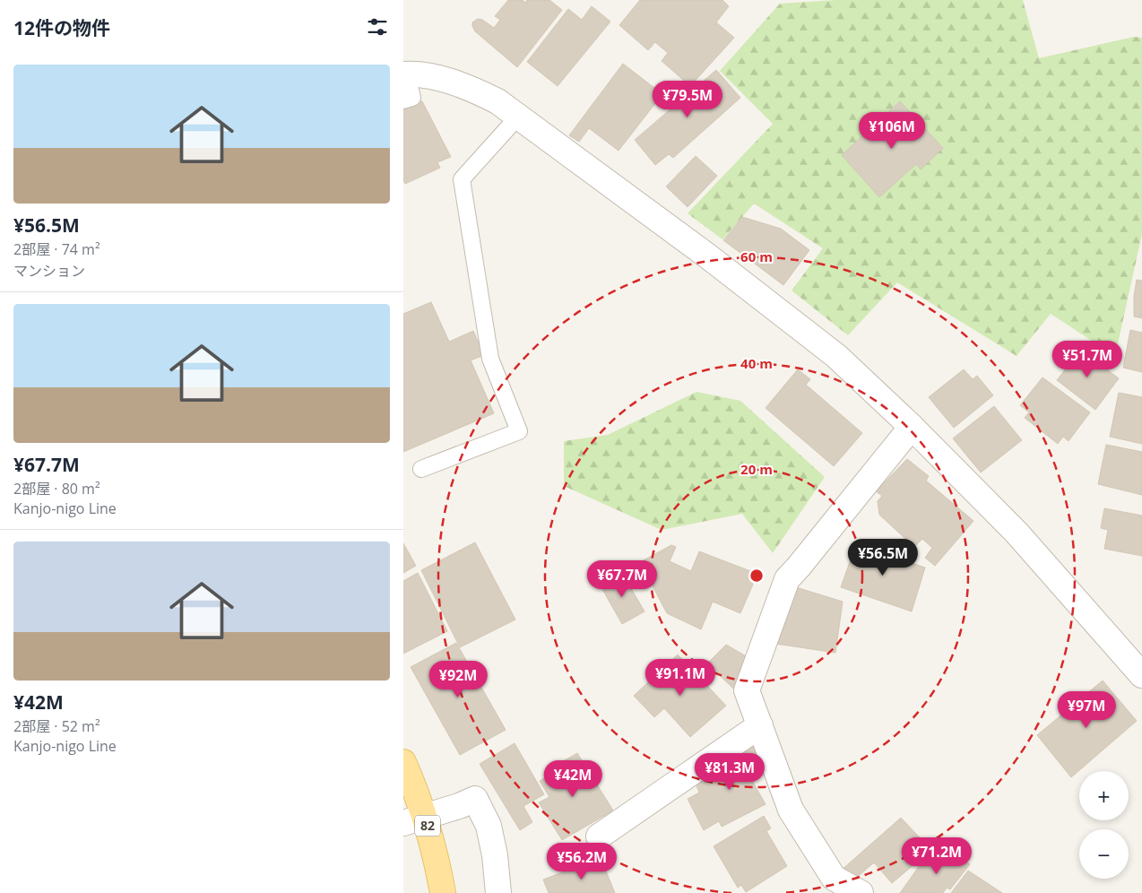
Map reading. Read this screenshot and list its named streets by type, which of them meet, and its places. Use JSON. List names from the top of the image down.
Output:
{
  "streets": {
    "main road": ["82"]
  },
  "page": {
    "heading": "12件の物件",
    "list": [
      {
        "name": "¥56.5M",
        "note": "2部屋 · 74 m² · マンション"
      },
      {
        "name": "¥67.7M",
        "note": "2部屋 · 80 m² · Kanjo-nigo Line"
      },
      {
        "name": "¥42M",
        "note": "2部屋 · 52 m² · Kanjo-nigo Line"
      }
    ],
    "price": [
      "¥79.5M",
      "¥106M",
      "¥51.7M",
      "¥56.5M",
      "¥67.7M",
      "¥91.1M",
      "¥92M",
      "¥97M",
      "¥81.3M",
      "¥42M",
      "¥71.2M",
      "¥56.2M"
    ],
    "map_buttons": ["+", "−"]
  },
  "rings": ["60 m", "40 m", "20 m"]
}
